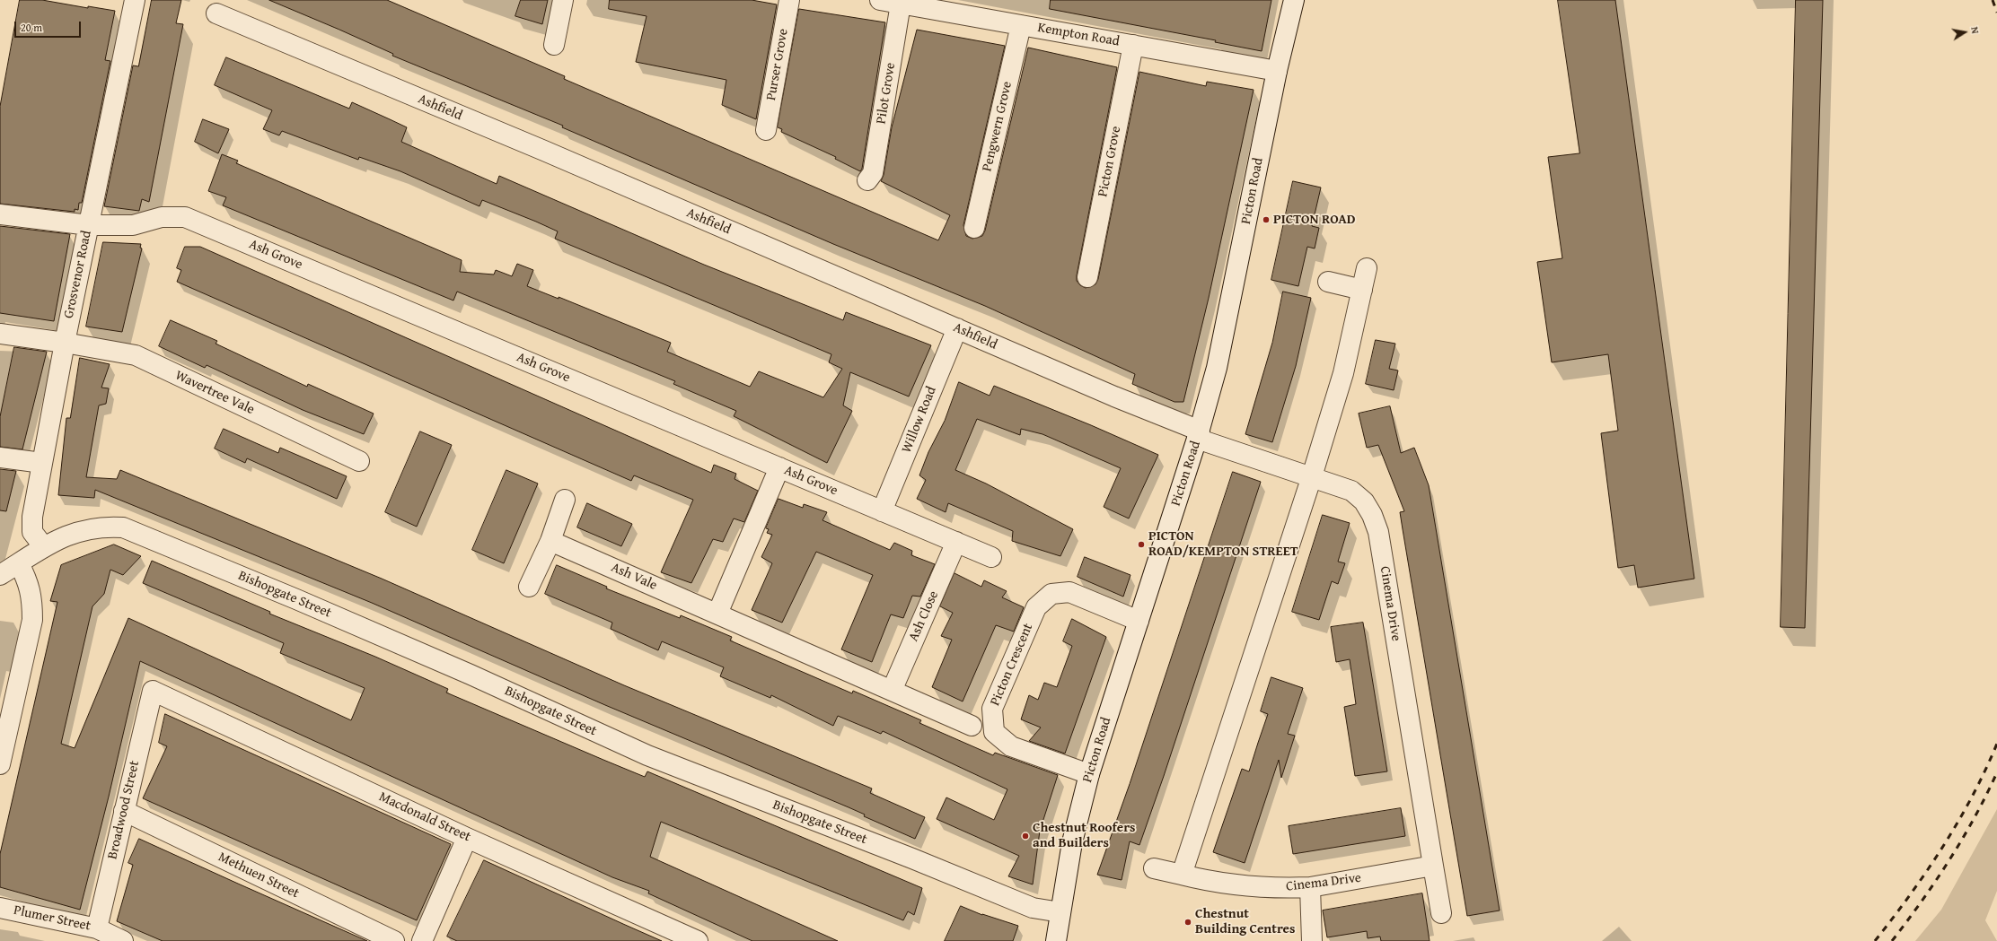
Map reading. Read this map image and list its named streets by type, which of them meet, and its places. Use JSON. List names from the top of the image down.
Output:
{
  "streets": {
    "street": [
      "Kempton Road",
      "Purser Grove",
      "Pilot Grove",
      "Ashfield",
      "Pengwern Grove",
      "Picton Grove",
      "Picton Road",
      "Ash Grove",
      "Grosvenor Road",
      "Wavertree Vale",
      "Willow Road",
      "Ash Vale",
      "Bishopgate Street",
      "Cinema Drive",
      "Ash Close",
      "Picton Crescent",
      "Broadwood Street",
      "Macdonald Street",
      "Methuen Street",
      "Plumer Street"
    ]
  },
  "crossings": [
    ["Kempton Road", "Pilot Grove"],
    ["Kempton Road", "Pengwern Grove"],
    ["Kempton Road", "Picton Grove"],
    ["Kempton Road", "Picton Road"],
    ["Ashfield", "Picton Road"],
    ["Ashfield", "Willow Road"],
    ["Ashfield", "Cinema Drive"],
    ["Picton Road", "Bishopgate Street"],
    ["Picton Road", "Cinema Drive"],
    ["Picton Road", "Picton Crescent"],
    ["Ash Grove", "Grosvenor Road"],
    ["Ash Grove", "Willow Road"],
    ["Ash Grove", "Ash Close"],
    ["Grosvenor Road", "Wavertree Vale"],
    ["Grosvenor Road", "Bishopgate Street"],
    ["Ash Vale", "Ash Close"],
    ["Broadwood Street", "Macdonald Street"],
    ["Broadwood Street", "Methuen Street"],
    ["Broadwood Street", "Plumer Street"]
  ],
  "places": [
    "PICTON ROAD",
    "PICTON ROAD/KEMPTON STREET",
    "Chestnut Roofers and Builders",
    "Chestnut Building Centres"
  ],
  "scale_bar": "20 m",
  "north": "right"
}
